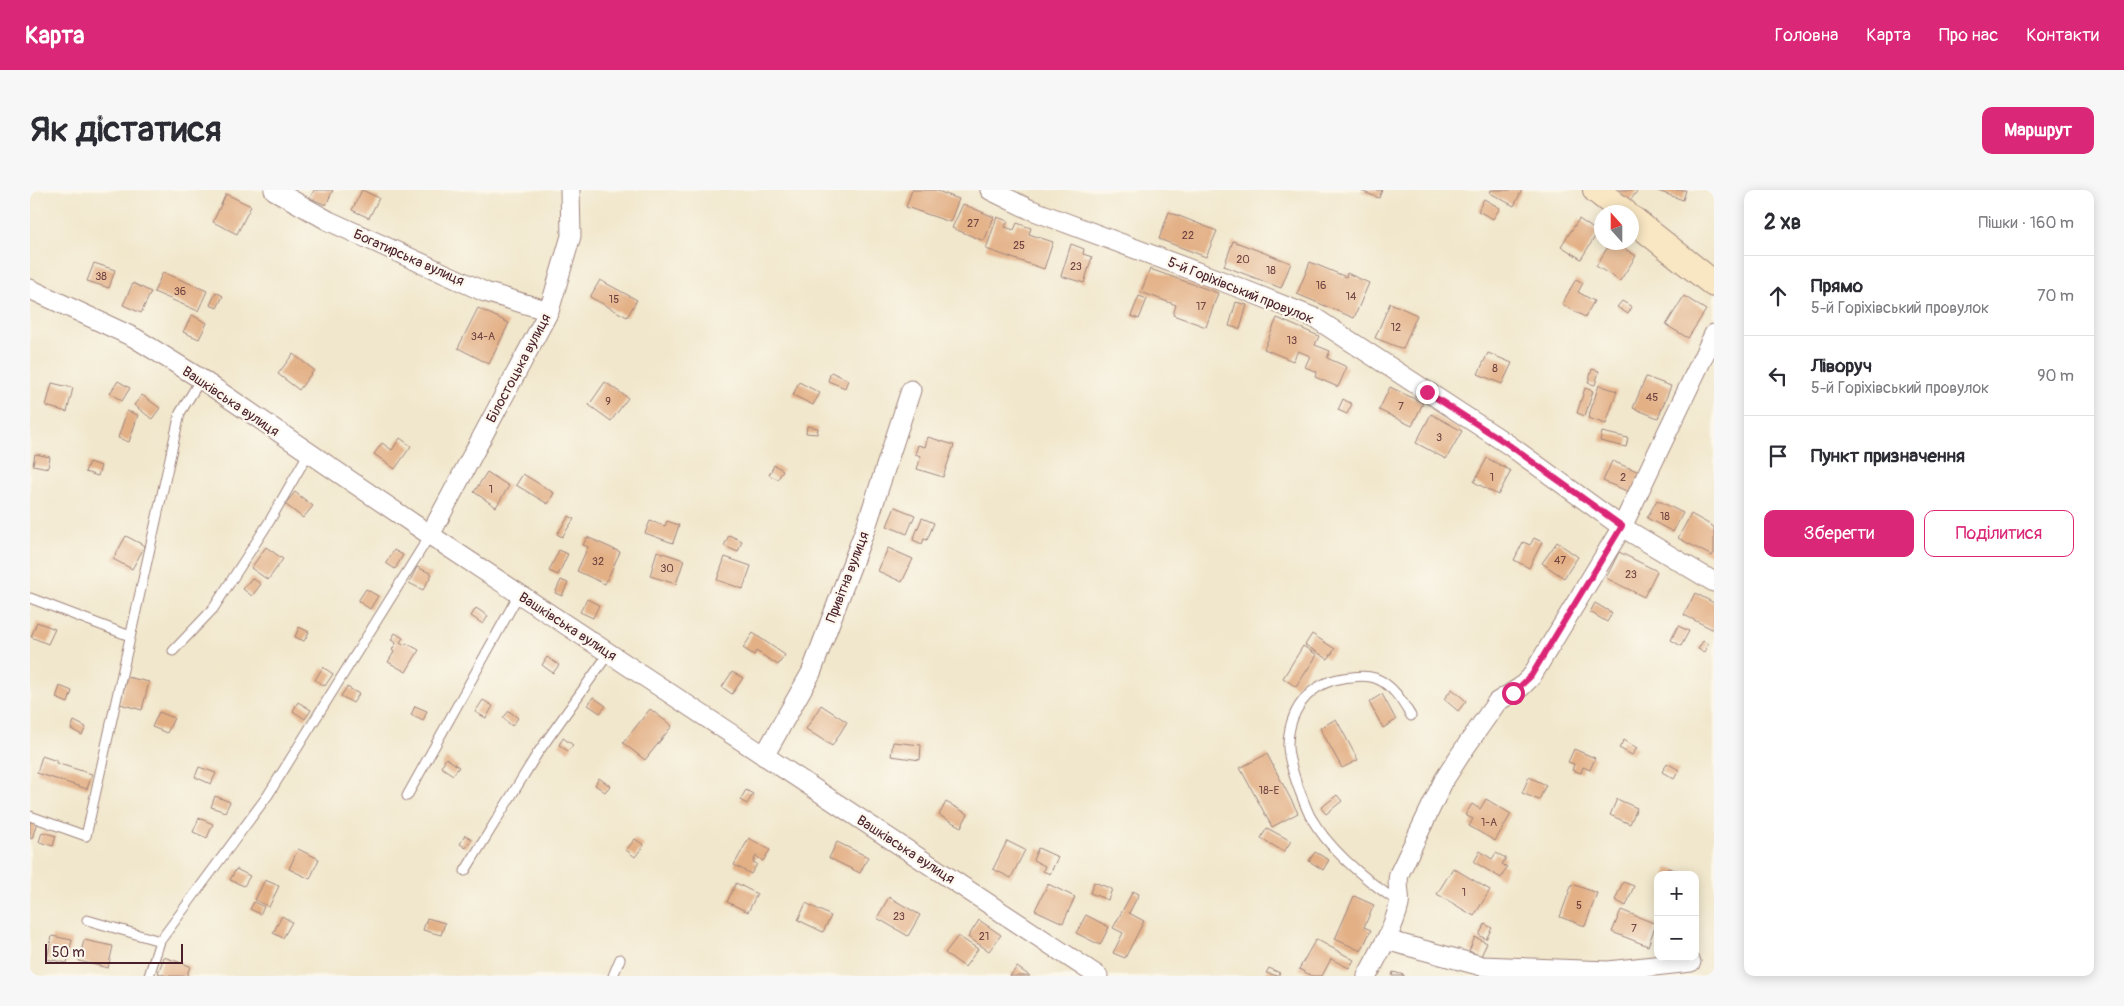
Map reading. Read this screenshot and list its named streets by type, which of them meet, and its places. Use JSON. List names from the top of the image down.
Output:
{
  "streets": {
    "street": [
      "Богатирська вулиця",
      "5-й Горіхівський провулок",
      "Білостоцька вулиця",
      "Вашківська вулиця",
      "Привітна вулиця"
    ]
  },
  "crossings": [
    ["Богатирська вулиця", "Білостоцька вулиця"],
    ["Білостоцька вулиця", "Вашківська вулиця"],
    ["Вашківська вулиця", "Привітна вулиця"]
  ],
  "house_numbers": [
    "27",
    "22",
    "25",
    "20",
    "23",
    "18",
    "38",
    "16",
    "36",
    "14",
    "15",
    "17",
    "12",
    "34-А",
    "13",
    "8",
    "45",
    "9",
    "7",
    "3",
    "1",
    "2",
    "1",
    "18",
    "47",
    "32",
    "30",
    "23",
    "18-Е",
    "1-А",
    "1",
    "5",
    "23",
    "7",
    "21"
  ],
  "scale_bar": "50 m",
  "north": "top",
  "page": {
    "header": "Карта",
    "nav": [
      "Головна",
      "Карта",
      "Про нас",
      "Контакти"
    ],
    "buttons": [
      "Маршрут",
      ["Зберегти", "Поділитися"]
    ],
    "title": "Як дістатися",
    "heading": ["2 хв", "Пішки · 160 m"],
    "list": [
      ["Прямо", "5-й Горіхівський провулок", "70 m"],
      ["Ліворуч", "5-й Горіхівський провулок", "90 m"],
      "Пункт призначення"
    ],
    "map_buttons": ["+", "−"],
    "scale": "50 m"
  }
}
